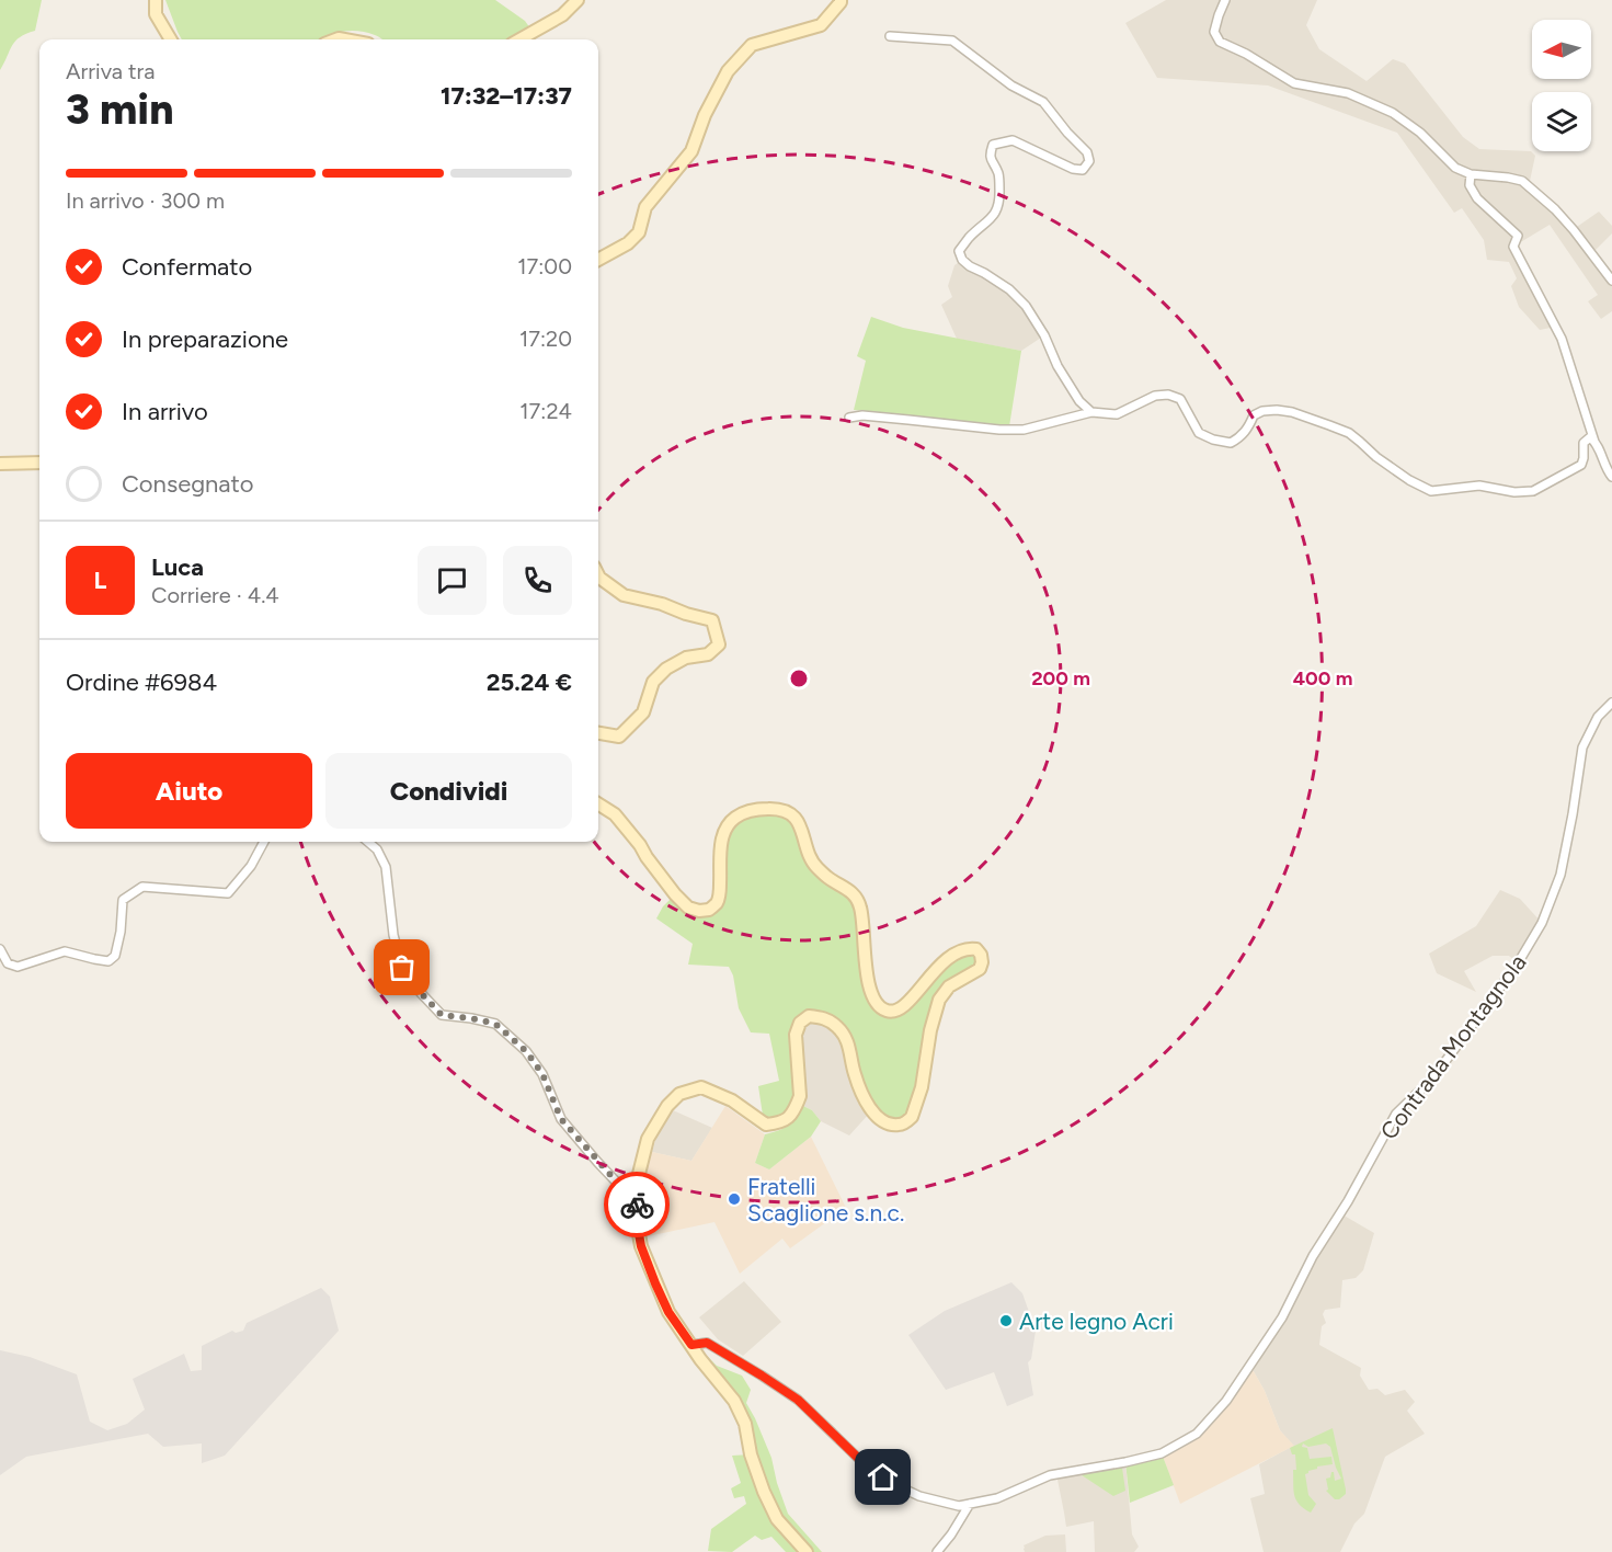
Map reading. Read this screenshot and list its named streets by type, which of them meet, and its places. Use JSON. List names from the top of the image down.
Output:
{
  "streets": {
    "street": ["Contrada Montagnola"]
  },
  "places": ["Fratelli Scaglione s.n.c.", "Arte legno Acri"],
  "north": "left",
  "page": {
    "heading": ["3 min", "Arriva tra", "17:32–17:37"],
    "panel": [
      "Luca",
      "Corriere · 4.4",
      "Ordine #6984",
      "25.24 €"
    ],
    "bar": "In arrivo · 300 m",
    "list": [
      ["Confermato", "17:00"],
      ["In preparazione", "17:20"],
      ["In arrivo", "17:24"],
      "Consegnato"
    ],
    "round": "L",
    "buttons": ["Aiuto", "Condividi"]
  },
  "rings": ["200 m", "400 m"]
}
